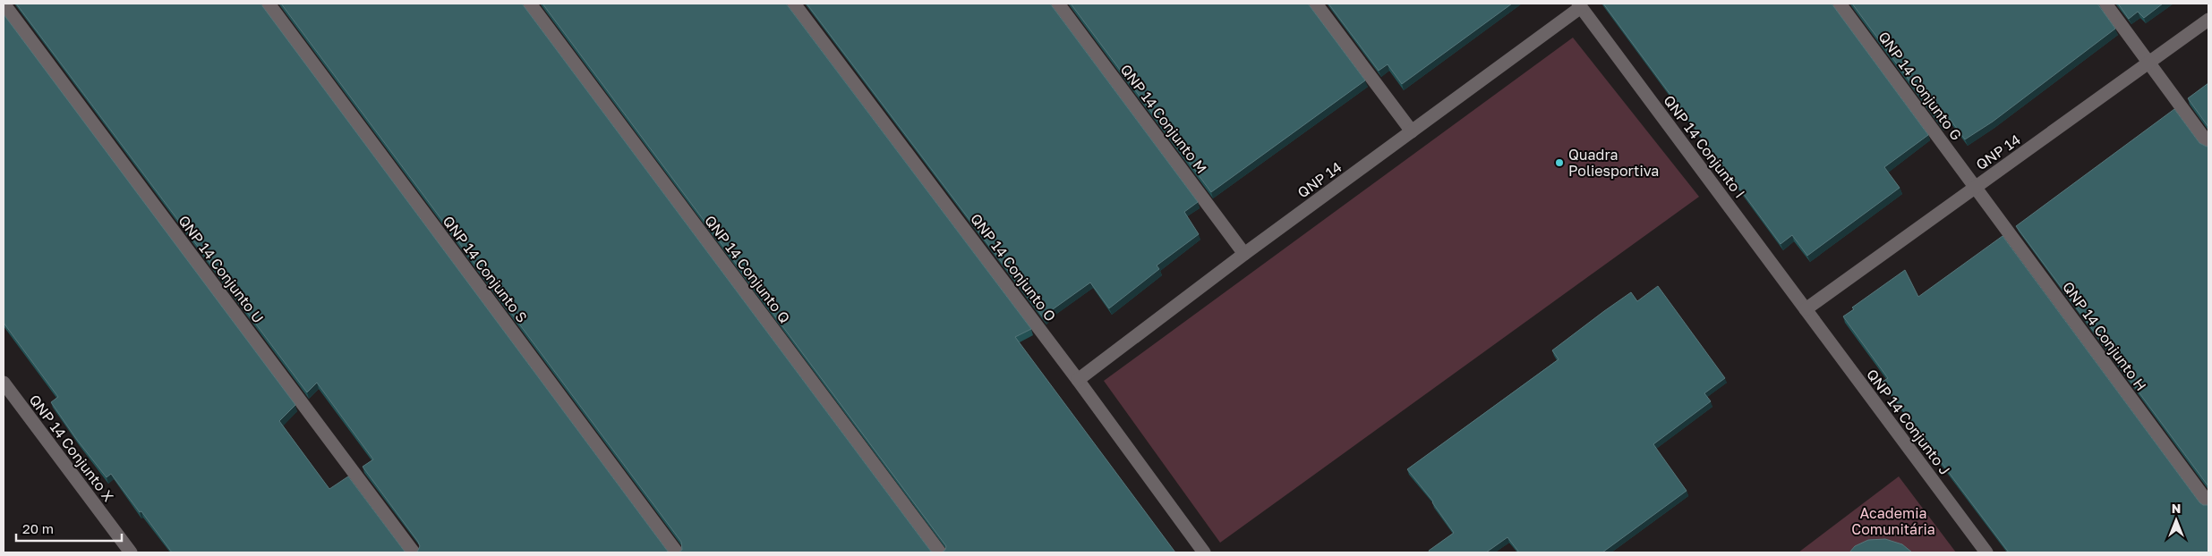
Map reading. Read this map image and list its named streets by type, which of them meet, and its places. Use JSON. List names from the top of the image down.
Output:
{
  "streets": {
    "street": [
      "QNP 14 Conjunto G",
      "QNP 14 Conjunto M",
      "QNP 14 Conjunto I",
      "QNP 14",
      "QNP 14 Conjunto O",
      "QNP 14 Conjunto U",
      "QNP 14 Conjunto S",
      "QNP 14 Conjunto Q",
      "QNP 14 Conjunto H",
      "QNP 14 Conjunto J",
      "QNP 14 Conjunto X"
    ]
  },
  "crossings": [
    ["QNP 14 Conjunto G", "QNP 14"],
    ["QNP 14 Conjunto G", "QNP 14 Conjunto H"],
    ["QNP 14 Conjunto M", "QNP 14"],
    ["QNP 14 Conjunto I", "QNP 14"],
    ["QNP 14 Conjunto I", "QNP 14 Conjunto J"],
    ["QNP 14", "QNP 14 Conjunto O"],
    ["QNP 14", "QNP 14 Conjunto H"],
    ["QNP 14", "QNP 14 Conjunto J"]
  ],
  "parks": ["Academia Comunitária"],
  "places": ["Quadra Poliesportiva"],
  "scale_bar": "20 m",
  "north": "top"
}
